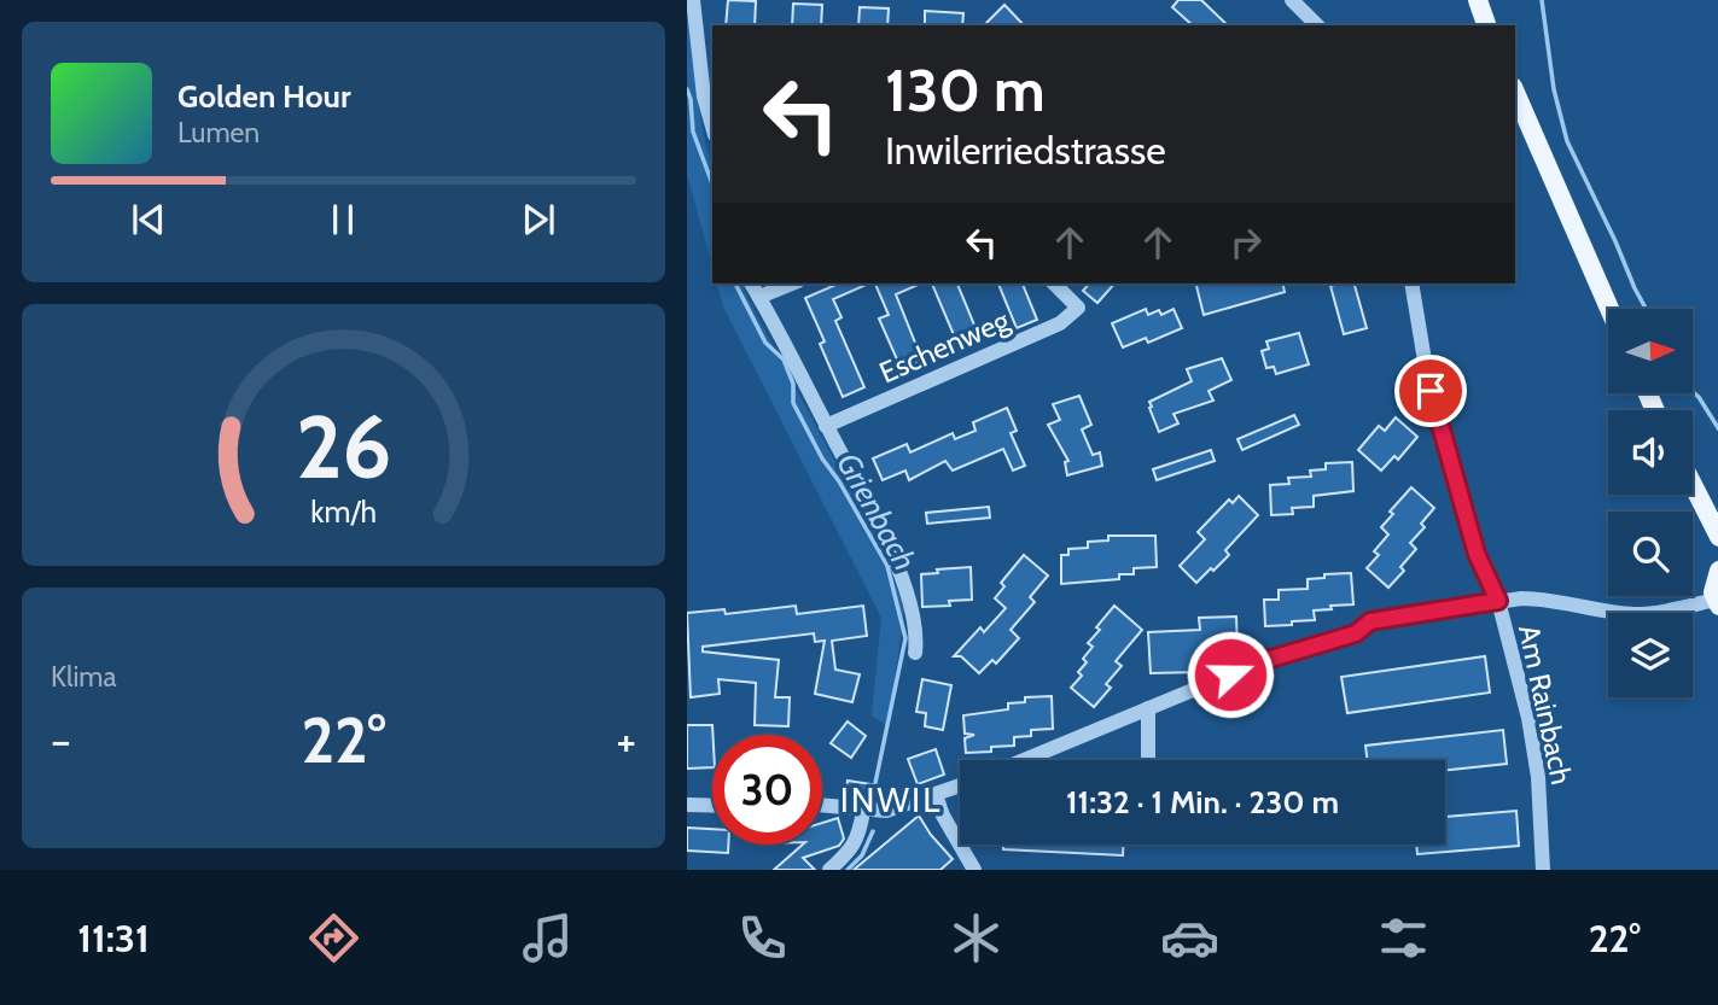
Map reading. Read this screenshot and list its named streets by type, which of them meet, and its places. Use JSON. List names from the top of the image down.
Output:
{
  "streets": {
    "street": ["Eschenweg", "Am Rainbach"]
  },
  "districts": ["INWIL"],
  "water": ["Grienbach"],
  "north": "right",
  "page": {
    "turn": ["130 m", "Inwilerriedstrasse"],
    "song": ["Golden Hour", "Lumen"],
    "tile": "Klima",
    "heat": ["−", "22°", "+"],
    "limit": "30",
    "trip": "11:32 · 1 Min. · 230 m",
    "tabs": ["11:31", "22°"],
    "gauge": ["26", "km/h"]
  }
}
